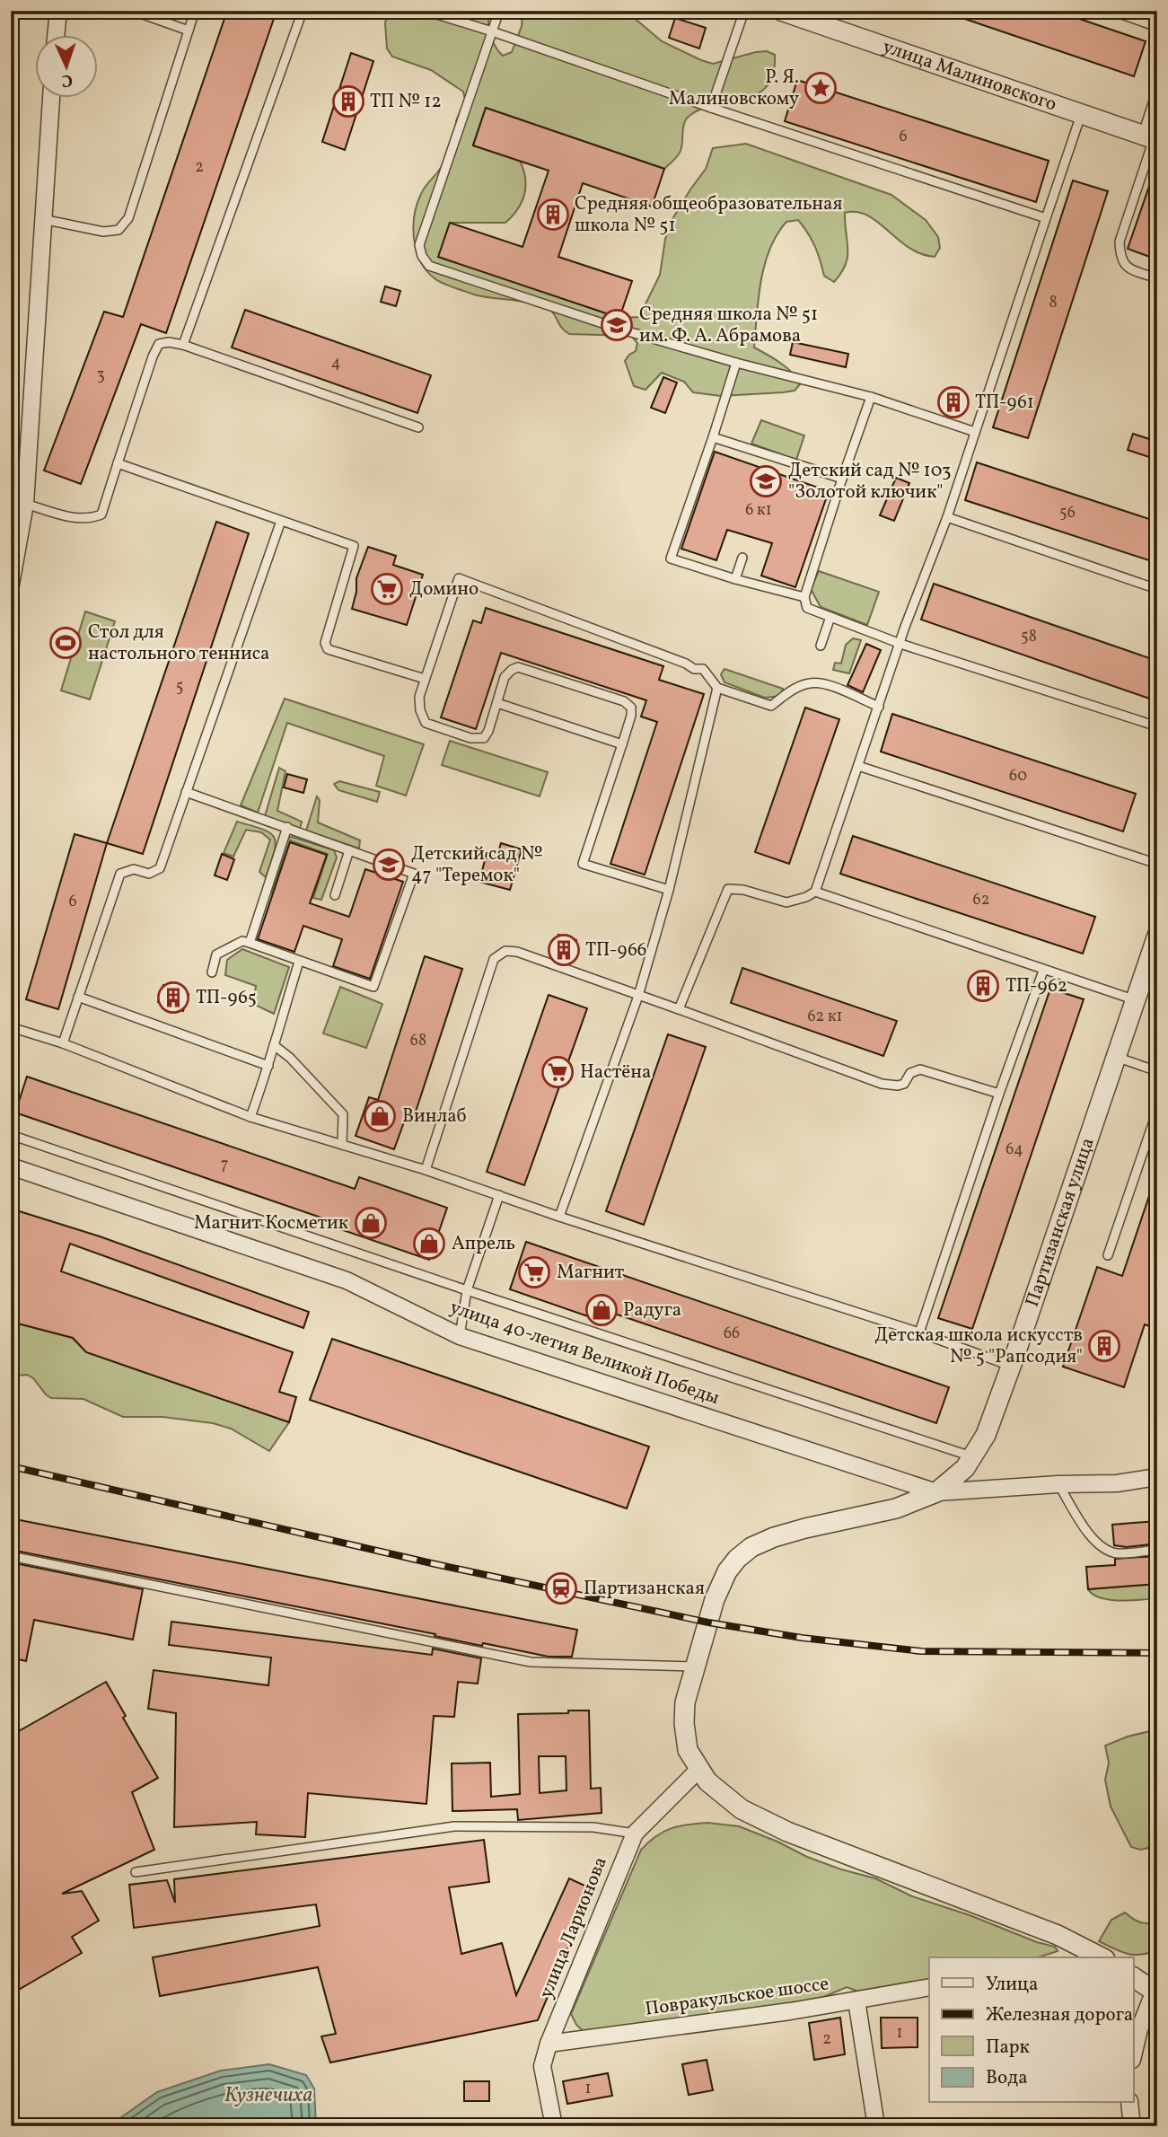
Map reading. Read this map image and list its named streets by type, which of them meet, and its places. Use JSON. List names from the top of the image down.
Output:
{
  "streets": {
    "street": [
      "улица Малиновского",
      "Партизанская улица",
      "улица 40-летия Великой Победы",
      "улица Ларионова",
      "Повракульское шоссе"
    ]
  },
  "crossings": [
    ["Партизанская улица", "улица 40-летия Великой Победы"],
    ["Партизанская улица", "улица Ларионова"],
    ["улица Ларионова", "Повракульское шоссе"]
  ],
  "water": ["Кузнечиха"],
  "places": {
    "place": ["Р. Я. Малиновскому"],
    "building": [
      "ТП № 12",
      "Средняя общеобразовательная школа № 51",
      "ТП-961",
      "ТП-966",
      "ТП-962",
      "ТП-965",
      "Детская школа искусств № 5 \"Рапсодия\""
    ],
    "school or university": ["Средняя школа № 51 им. Ф. А. Абрамова", "Детский сад № 103 \"Золотой ключик\"", "Детский сад № 47 \"Теремок\""],
    "supermarket": ["Домино", "Настёна", "Магнит"],
    "sports": ["Стол для настольного тенниса"],
    "shop": [
      "Винлаб",
      "Магнит Косметик",
      "Апрель",
      "Радуга"
    ],
    "station": ["Партизанская"]
  },
  "house_numbers": [
    "6",
    "2",
    "8",
    "4",
    "3",
    "6 к1",
    "56",
    "58",
    "5",
    "60",
    "62",
    "6",
    "62 к1",
    "68",
    "64",
    "7",
    "66",
    "1",
    "2",
    "1"
  ],
  "legend": [
    "Улица",
    "Железная дорога",
    "Парк",
    "Вода"
  ],
  "north": "bottom"
}
